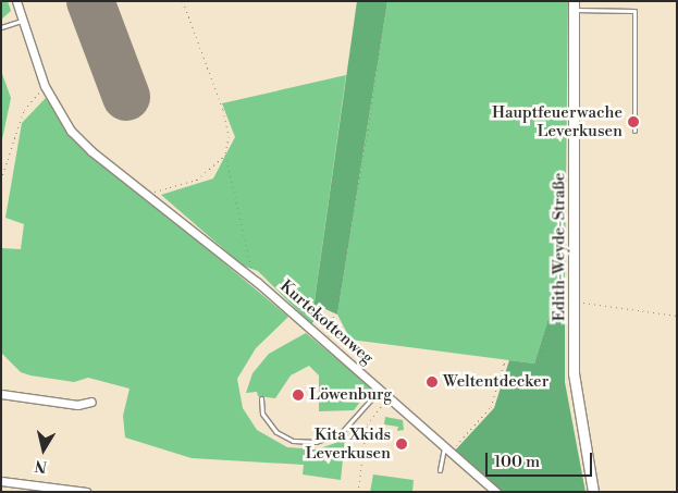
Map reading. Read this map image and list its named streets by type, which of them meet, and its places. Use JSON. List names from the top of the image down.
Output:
{
  "streets": {
    "street": ["Edith-Weyde-Straße", "Kurtekottenweg"]
  },
  "places": [
    "Hauptfeuerwache Leverkusen",
    "Weltentdecker",
    "Löwenburg",
    "Kita Xkids Leverkusen"
  ],
  "scale_bar": "100 m",
  "north": "bottom"
}
